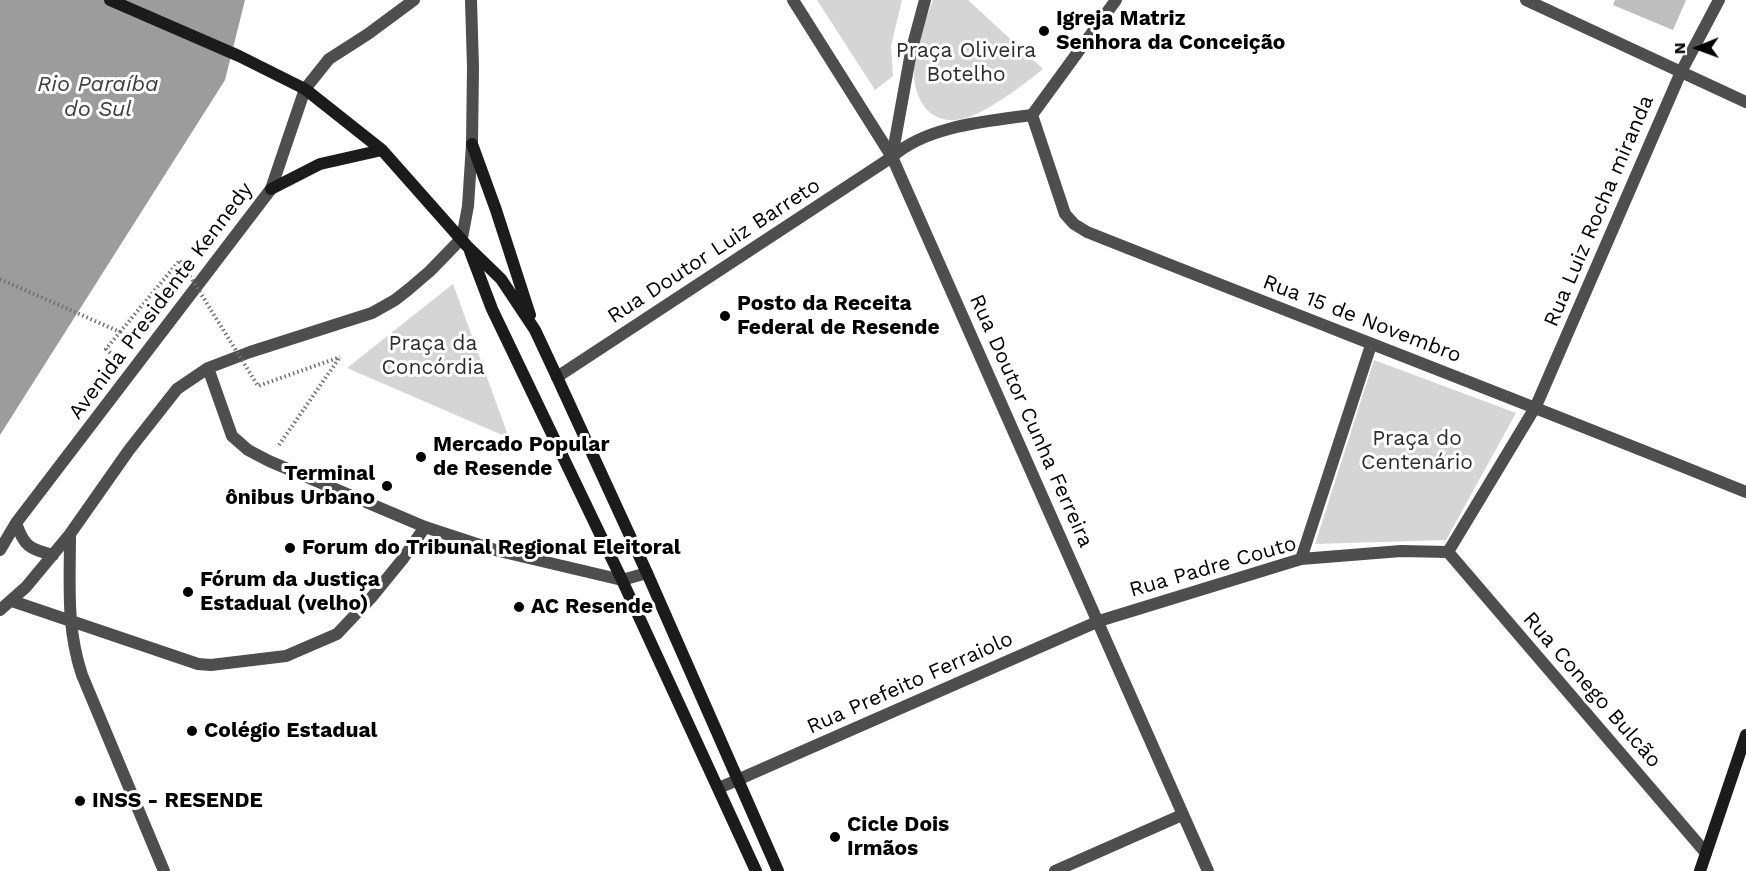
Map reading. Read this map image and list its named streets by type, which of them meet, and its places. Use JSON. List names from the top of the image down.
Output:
{
  "streets": {
    "street": [
      "Rua Luiz Rocha miranda",
      "Rua Doutor Luiz Barreto",
      "Avenida Presidente Kennedy",
      "Rua 15 de Novembro",
      "Rua Doutor Cunha Ferreira",
      "Rua Padre Couto",
      "Rua Prefeito Ferraiolo",
      "Rua Conego Bulcão"
    ]
  },
  "crossings": [
    ["Rua Luiz Rocha miranda", "Rua 15 de Novembro"],
    ["Rua Doutor Luiz Barreto", "Rua 15 de Novembro"],
    ["Rua Doutor Luiz Barreto", "Rua Doutor Cunha Ferreira"],
    ["Rua Doutor Cunha Ferreira", "Rua Padre Couto"],
    ["Rua Doutor Cunha Ferreira", "Rua Prefeito Ferraiolo"],
    ["Rua Padre Couto", "Rua Prefeito Ferraiolo"],
    ["Rua Padre Couto", "Rua Conego Bulcão"]
  ],
  "water": ["Rio Paraíba do Sul"],
  "parks": ["Praça Oliveira Botelho", "Praça da Concórdia", "Praça do Centenário"],
  "places": [
    "Igreja Matriz Senhora da Conceição",
    "Posto da Receita Federal de Resende",
    "Mercado Popular de Resende",
    "Terminal ônibus Urbano",
    "Forum do Tribunal Regional Eleitoral",
    "Fórum da Justiça Estadual (velho)",
    "AC Resende",
    "Colégio Estadual",
    "INSS - RESENDE",
    "Cicle Dois Irmãos"
  ],
  "north": "left"
}
